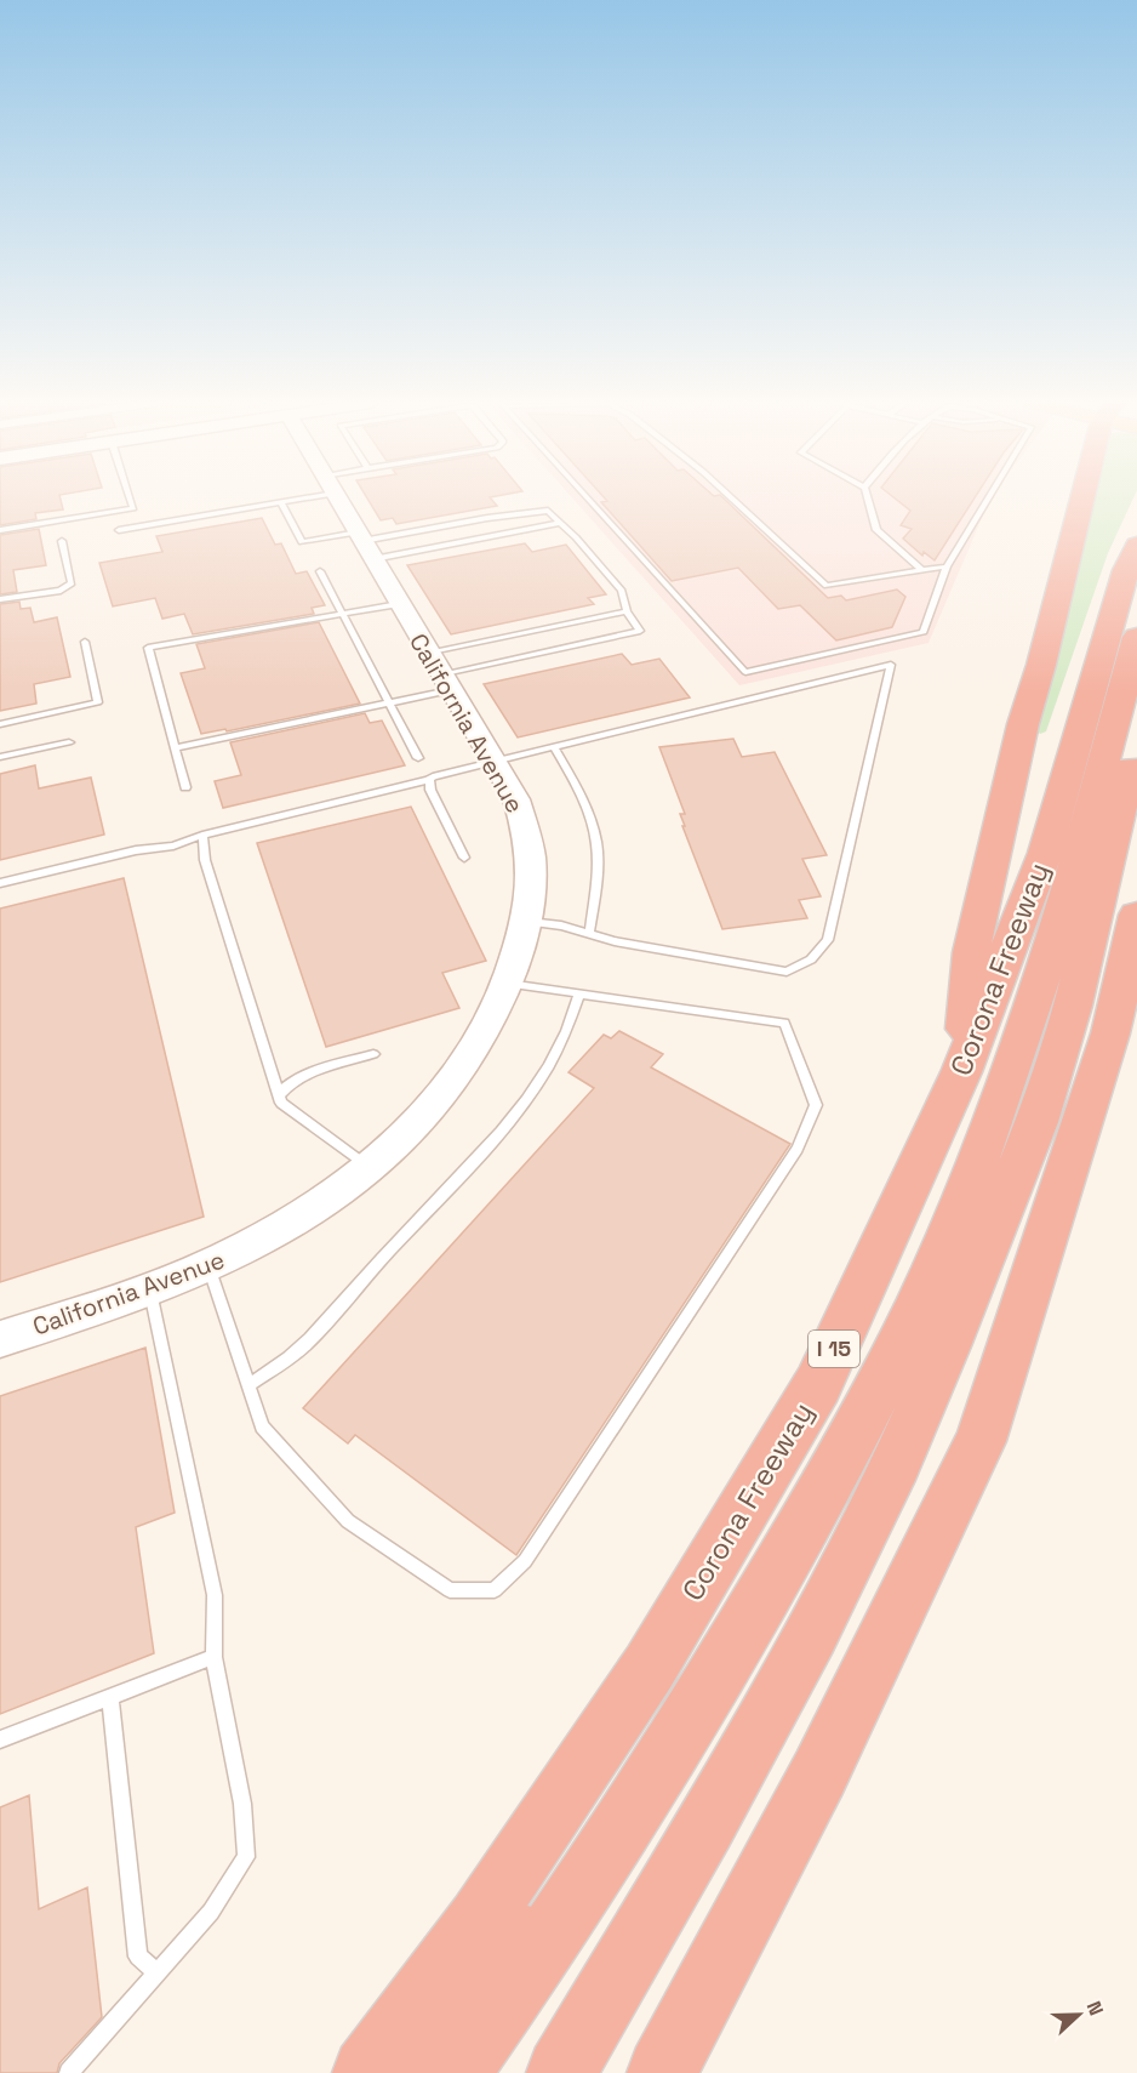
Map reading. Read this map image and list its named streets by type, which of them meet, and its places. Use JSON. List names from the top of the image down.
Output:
{
  "streets": {
    "highway": ["Corona Freeway", "I 15"],
    "main road": ["California Avenue"]
  },
  "north": "right"
}
